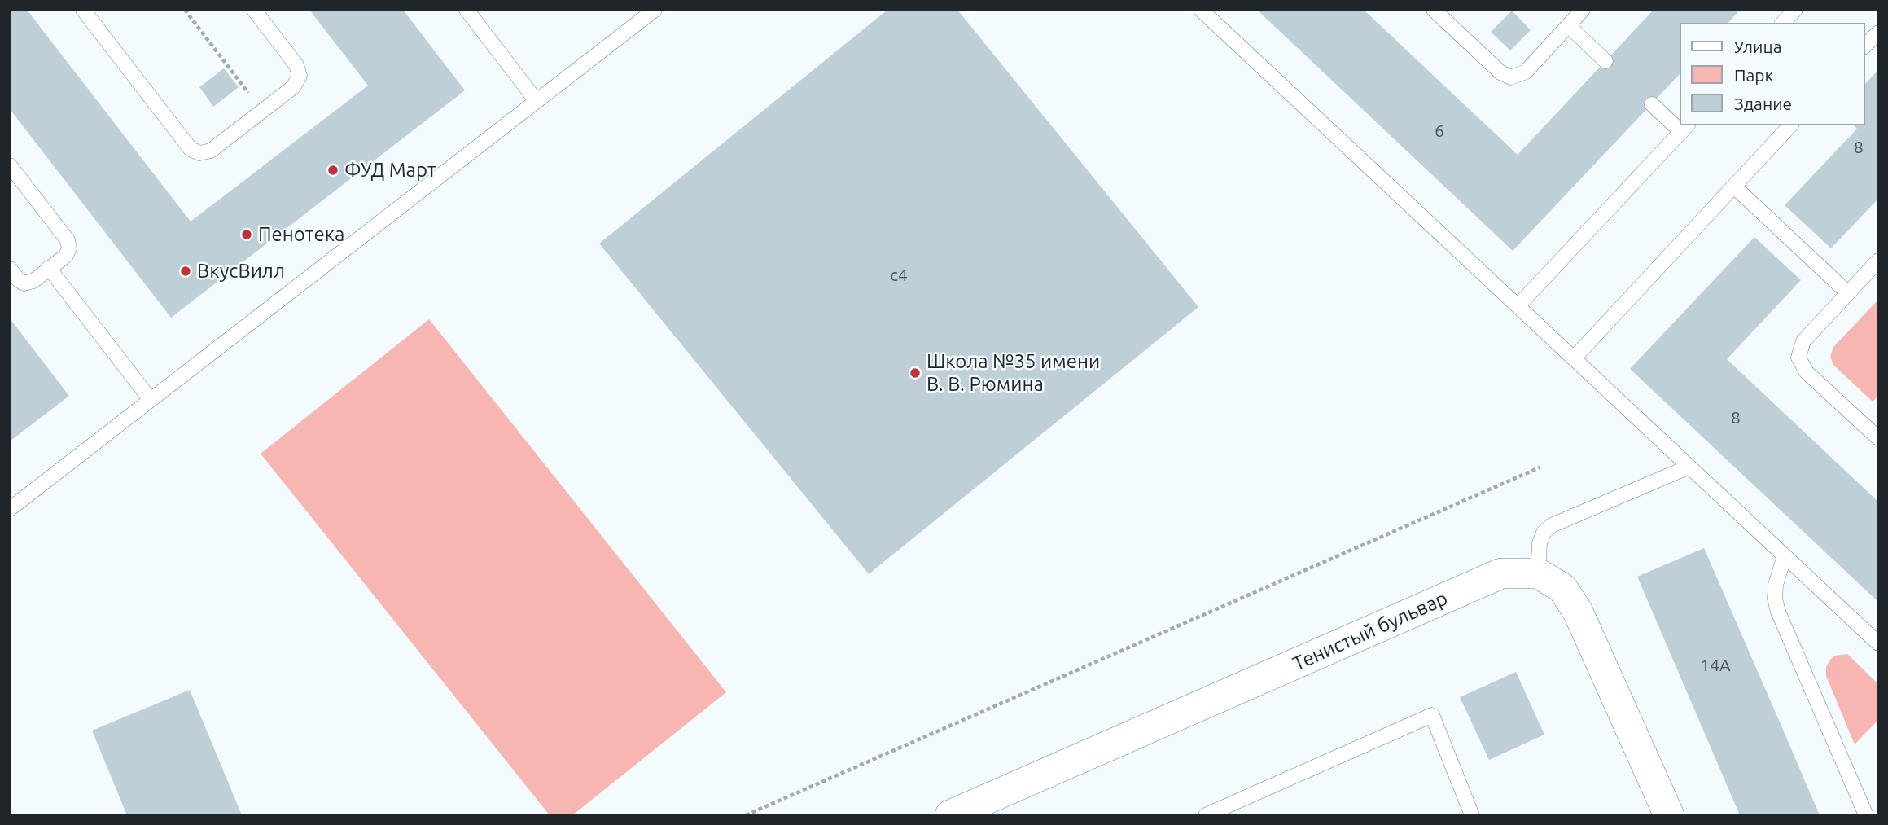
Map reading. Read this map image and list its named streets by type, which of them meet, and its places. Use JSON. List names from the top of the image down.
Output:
{
  "streets": {
    "street": ["Тенистый бульвар"]
  },
  "places": [
    "ФУД Март",
    "Пенотека",
    "ВкусВилл",
    "Школа №35 имени В. В. Рюмина"
  ],
  "house_numbers": [
    "6",
    "8",
    "с4",
    "8",
    "14А"
  ],
  "legend": ["Улица", "Парк", "Здание"]
}
